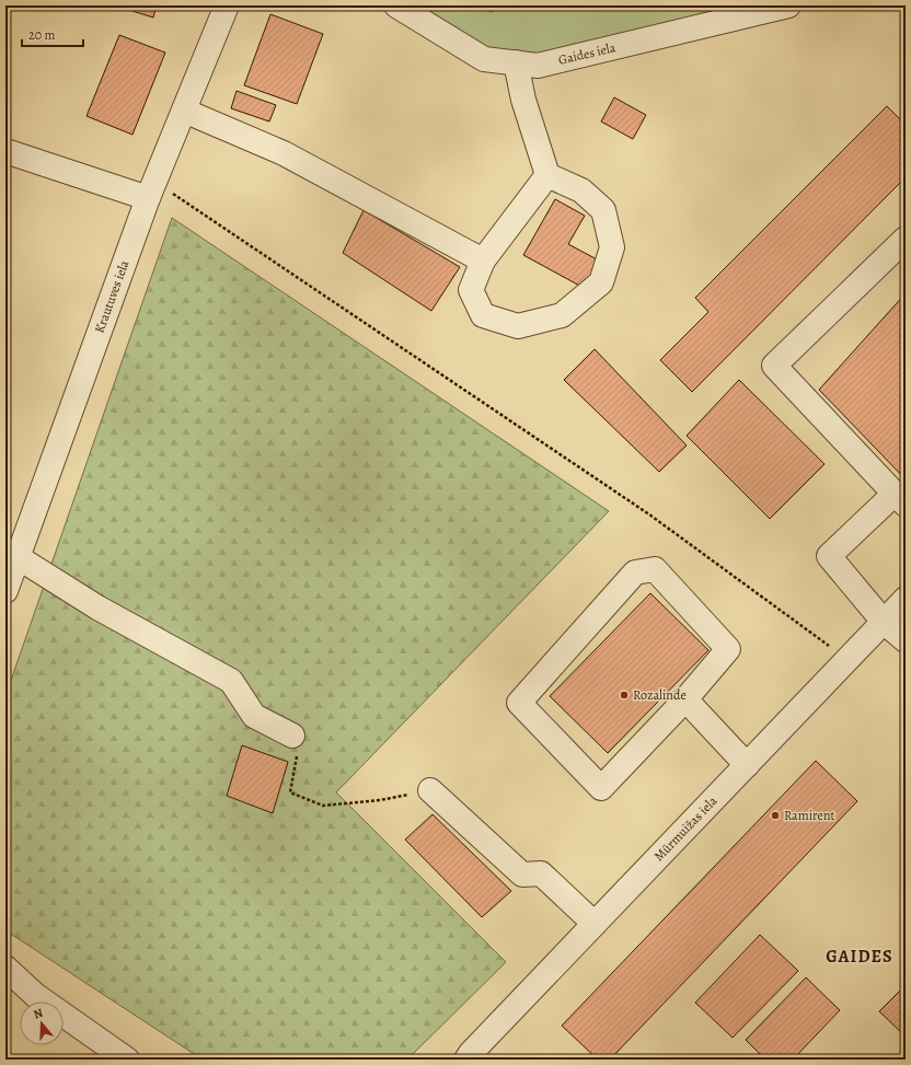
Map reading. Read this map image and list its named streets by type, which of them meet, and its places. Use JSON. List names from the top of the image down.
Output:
{
  "streets": {
    "street": ["Gaides iela", "Krautuves iela", "Mūrmuižas iela"]
  },
  "districts": ["GAIDES"],
  "places": ["Rozalinde", "Ramirent"],
  "scale_bar": "20 m",
  "north": "top"
}
